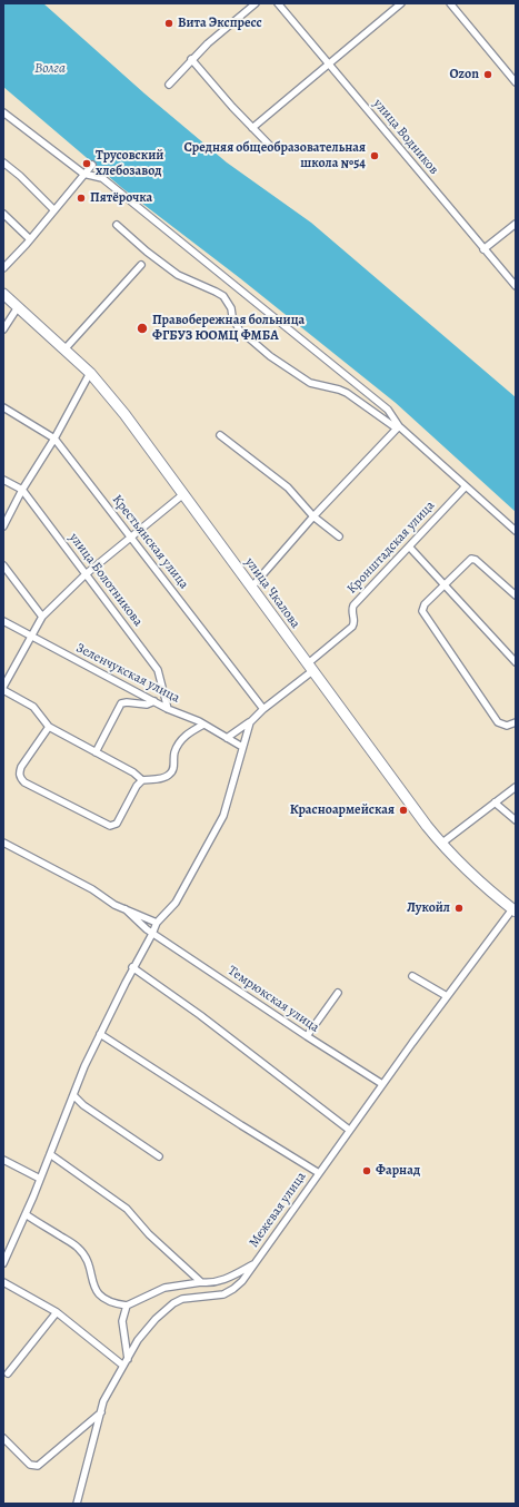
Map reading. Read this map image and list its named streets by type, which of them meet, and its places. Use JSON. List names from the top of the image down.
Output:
{
  "streets": {
    "main road": ["улица Чкалова"],
    "street": [
      "улица Водников",
      "Крестьянская улица",
      "Кронштадская улица",
      "улица Болотникова",
      "Зеленчукская улица",
      "Темрюкская улица",
      "Межевая улица"
    ]
  },
  "crossings": [
    ["Крестьянская улица", "Кронштадская улица"],
    ["Кронштадская улица", "улица Чкалова"],
    ["улица Болотникова", "Зеленчукская улица"],
    ["улица Чкалова", "Межевая улица"],
    ["Темрюкская улица", "Межевая улица"]
  ],
  "water": ["Волга"],
  "places": [
    "Вита Экспресс",
    "Ozon",
    "Средняя общеобразовательная школа №54",
    "Трусовский хлебозавод",
    "Пятёрочка",
    "Правобережная больница ФГБУЗ ЮОМЦ ФМБА",
    "Красноармейская",
    "Лукойл",
    "Фарнад"
  ]
}
